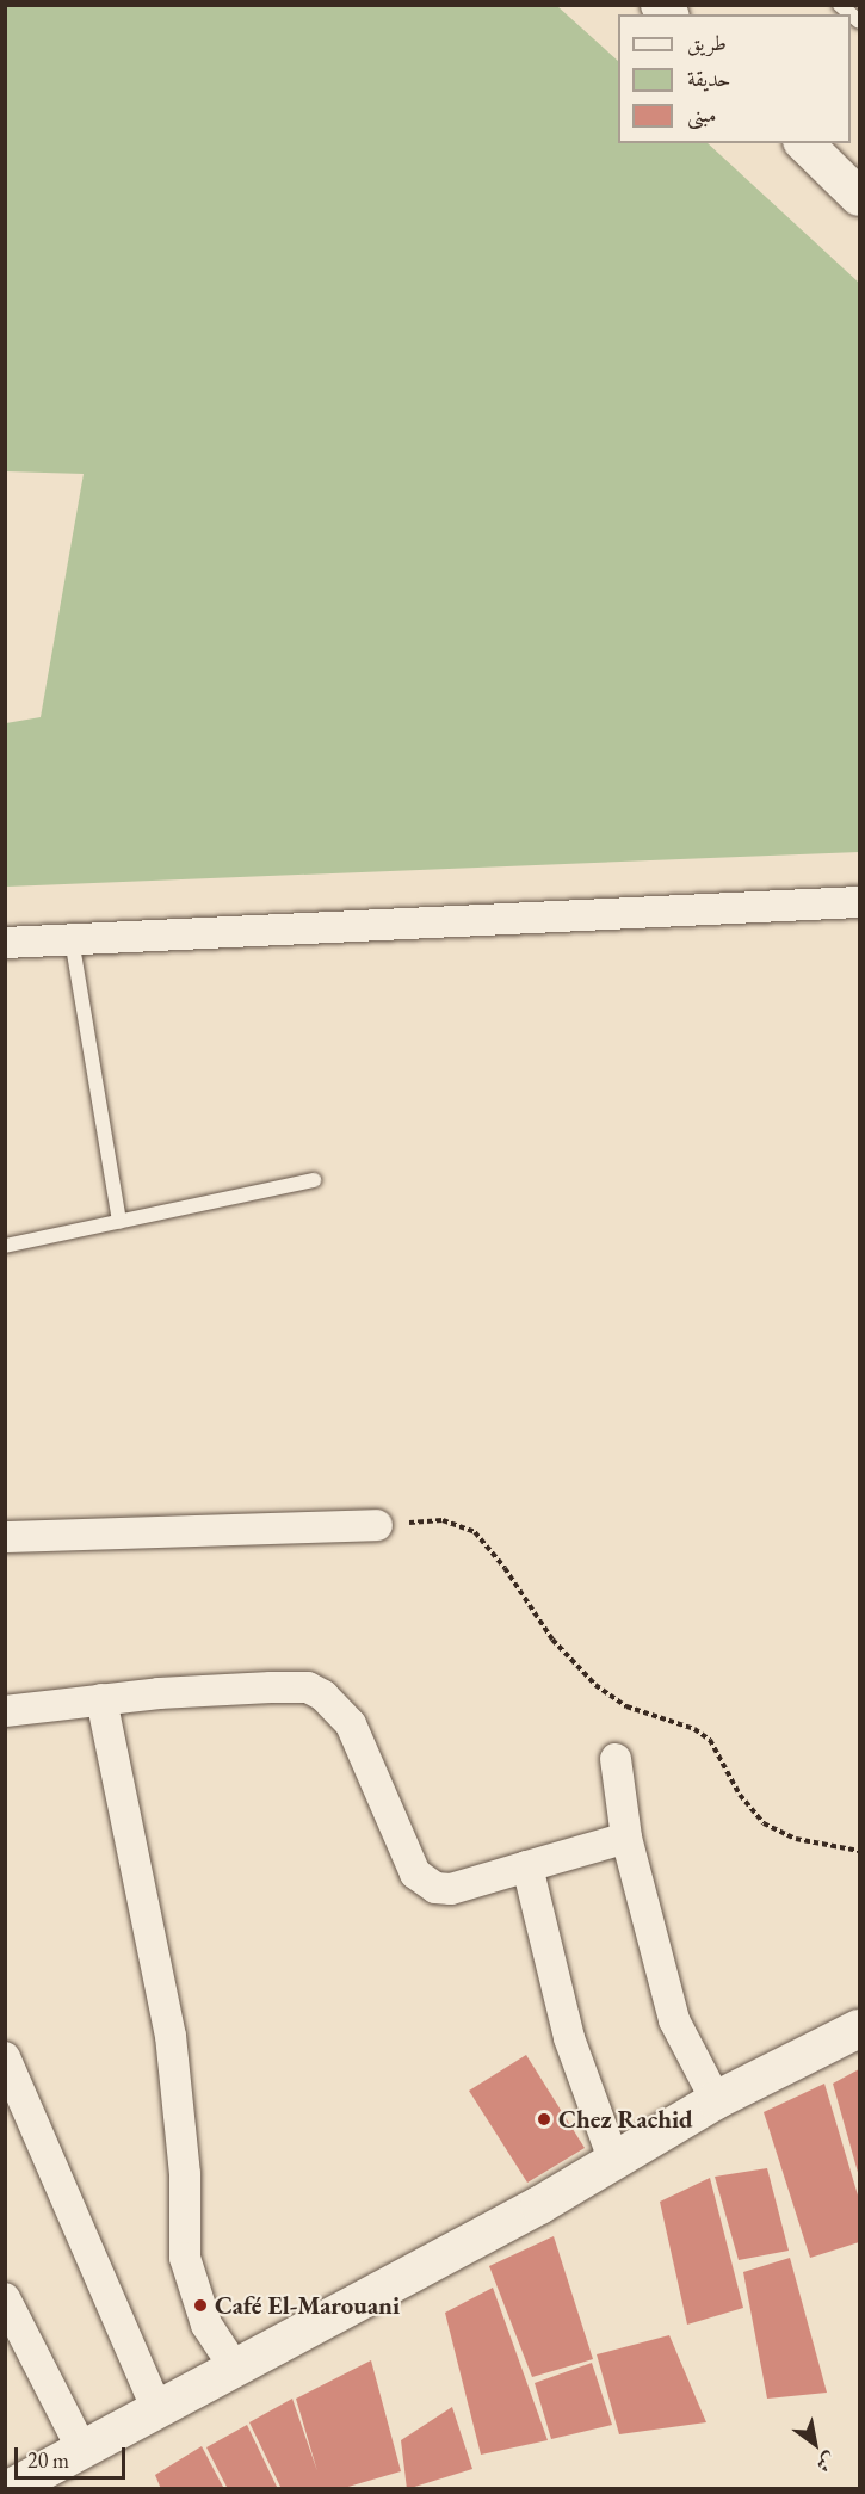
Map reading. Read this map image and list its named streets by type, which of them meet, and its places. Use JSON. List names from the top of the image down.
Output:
{
  "places": ["Chez Rachid", "Café El-Marouani"],
  "legend": ["طريق", "حديقة", "مبنى"],
  "scale_bar": "20 m",
  "north": "bottom right"
}
